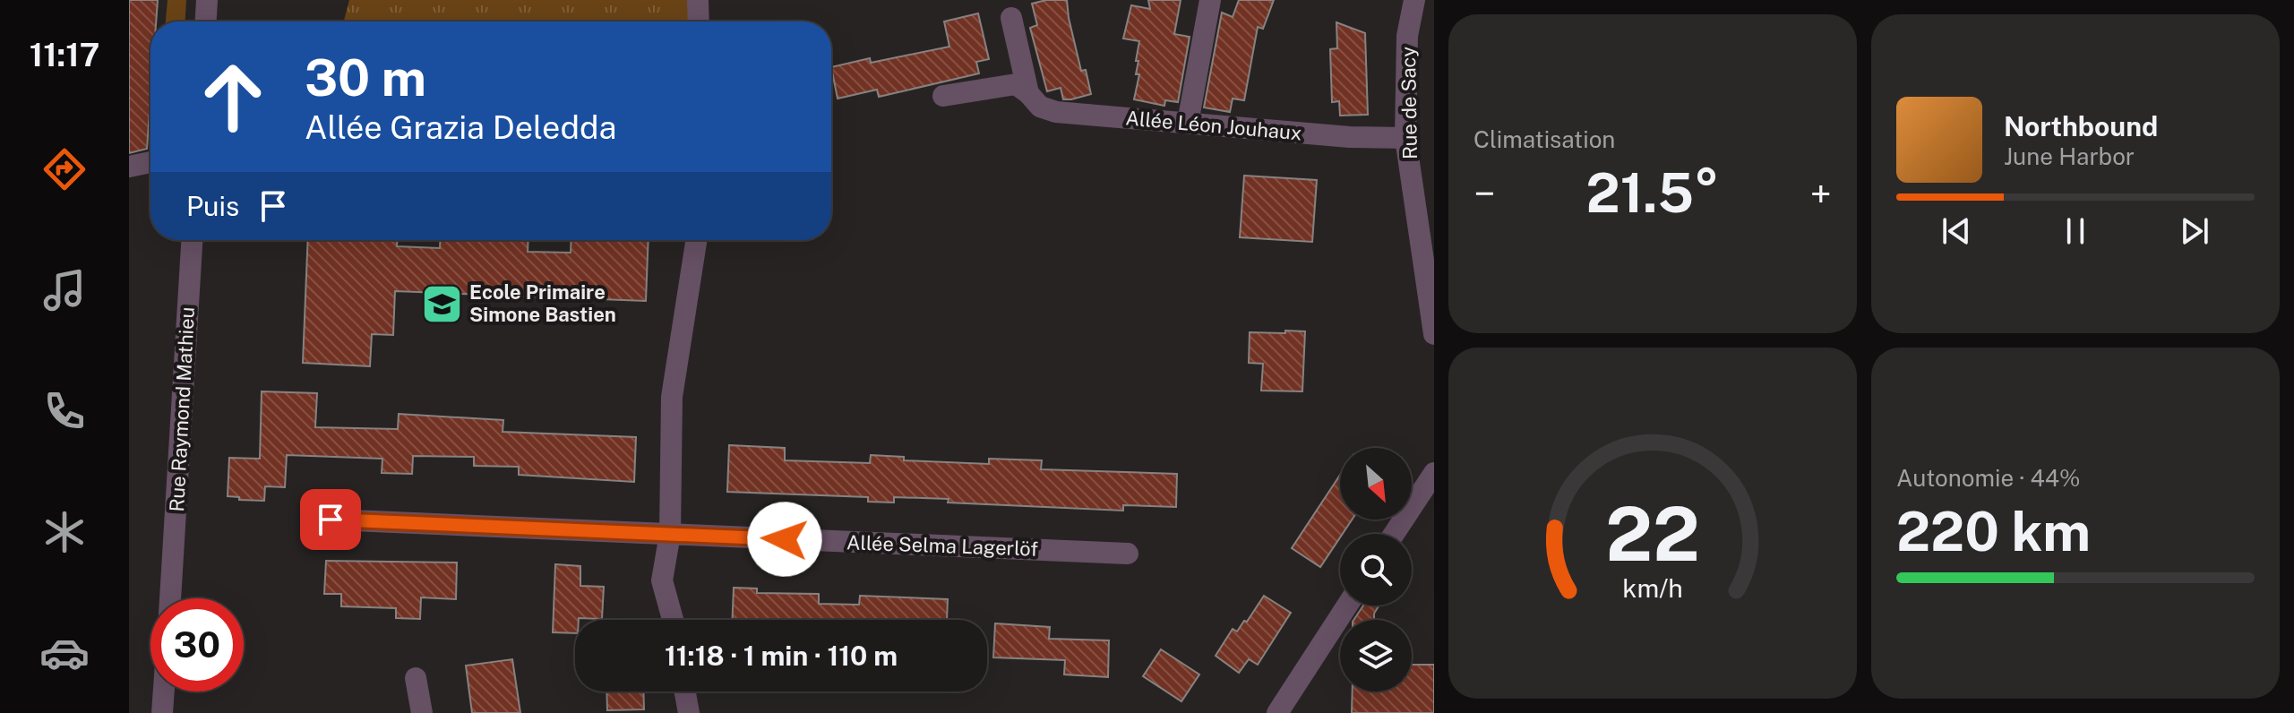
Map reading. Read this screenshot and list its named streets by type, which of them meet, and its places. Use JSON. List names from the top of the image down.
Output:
{
  "streets": {
    "street": [
      "Rue de Sacy",
      "Allée Léon Jouhaux",
      "Rue Raymond Mathieu",
      "Allée Selma Lagerlöf"
    ]
  },
  "crossings": [
    ["Rue de Sacy", "Allée Léon Jouhaux"]
  ],
  "places": {
    "school or university": ["Ecole Primaire Simone Bastien"]
  },
  "north": "bottom right",
  "page": {
    "tabs": "11:17",
    "tile": [
      "Climatisation",
      ["Autonomie · 44%", "220 km"]
    ],
    "turn": ["30 m", "Allée Grazia Deledda"],
    "song": ["Northbound", "June Harbor"],
    "heat": ["−", "21.5°", "+"],
    "then": "Puis",
    "limit": "30",
    "trip": "11:18 · 1 min · 110 m",
    "gauge": ["22", "km/h"]
  }
}
